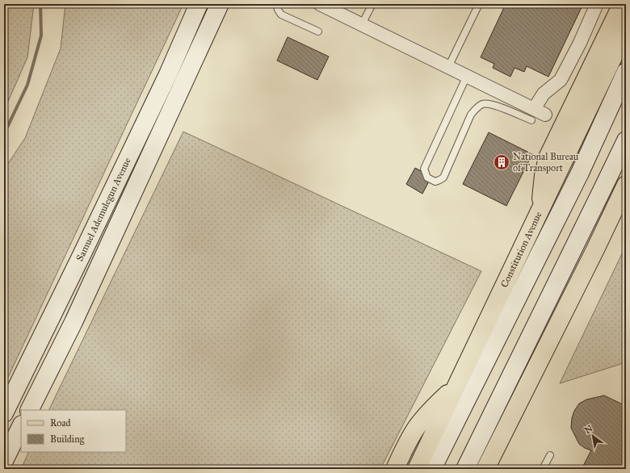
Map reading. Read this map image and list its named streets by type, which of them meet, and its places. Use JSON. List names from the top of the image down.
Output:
{
  "streets": {
    "main road": ["Samuel Ademulegun Avenue", "Constitution Avenue"]
  },
  "places": {
    "building": ["National Bureau of Transport"]
  },
  "legend": ["Road", "Building"],
  "north": "top left"
}
